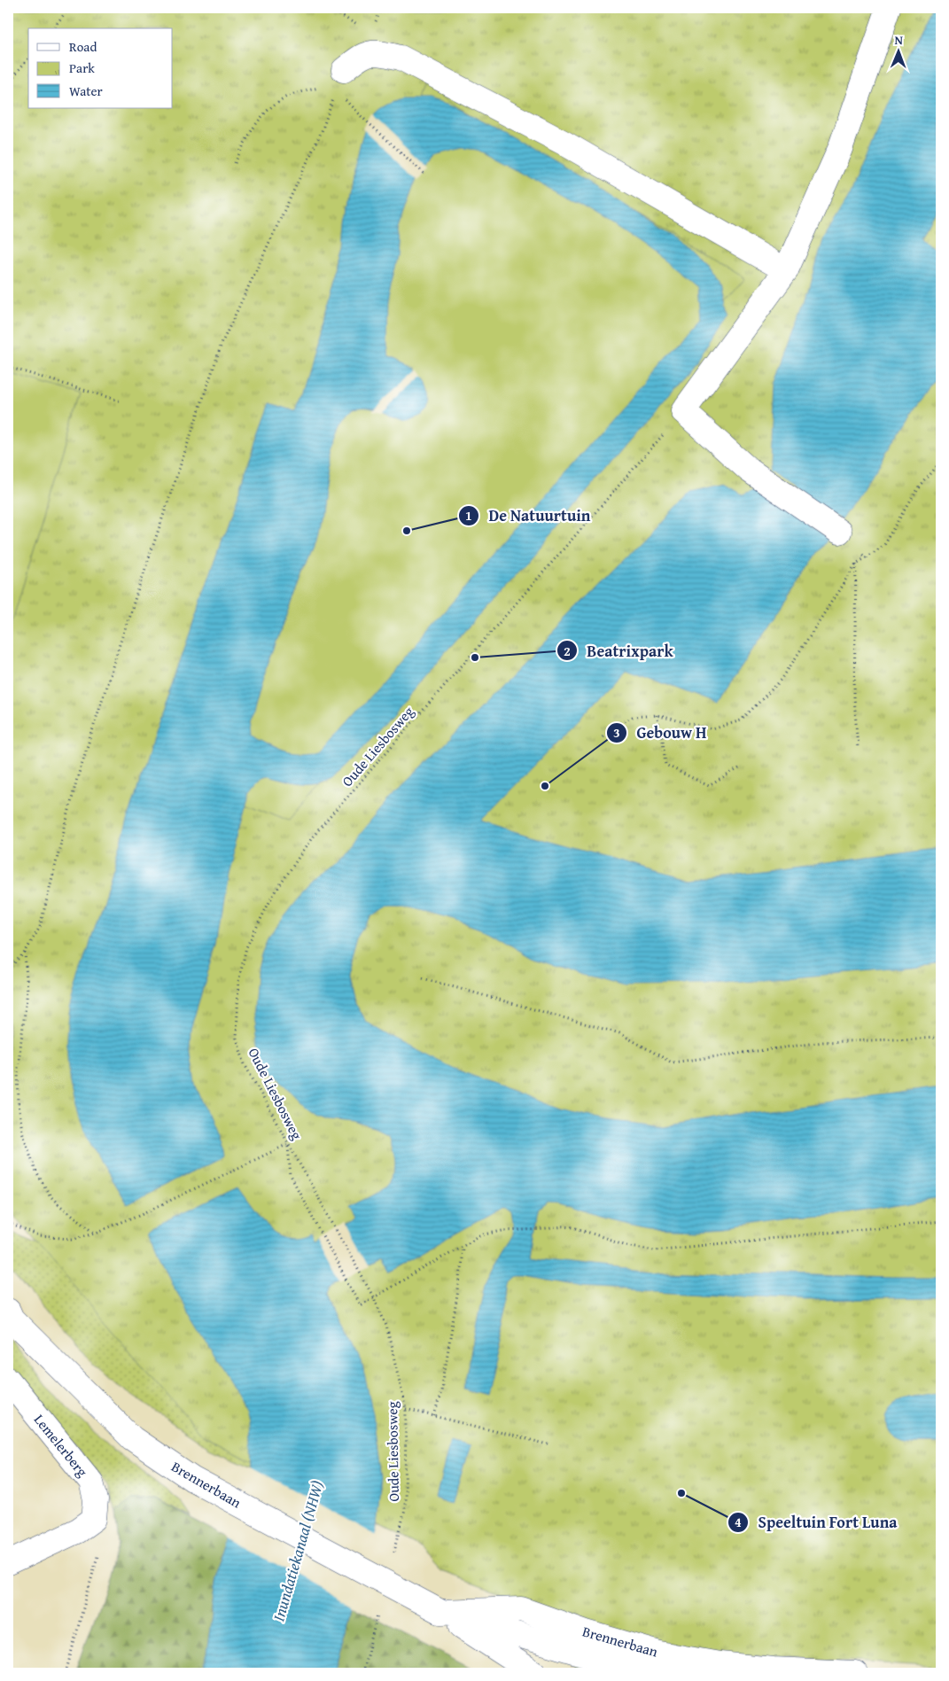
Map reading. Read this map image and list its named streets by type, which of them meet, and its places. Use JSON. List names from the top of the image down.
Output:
{
  "streets": {
    "street": ["Lemelerberg", "Brennerbaan"],
    "path": ["Oude Liesbosweg"]
  },
  "water": ["Inundatiekanaal (NHW)"],
  "places": [
    "De Natuurtuin",
    "Beatrixpark",
    "Gebouw H",
    "Speeltuin Fort Luna"
  ],
  "legend": ["Road", "Park", "Water"],
  "north": "top"
}
